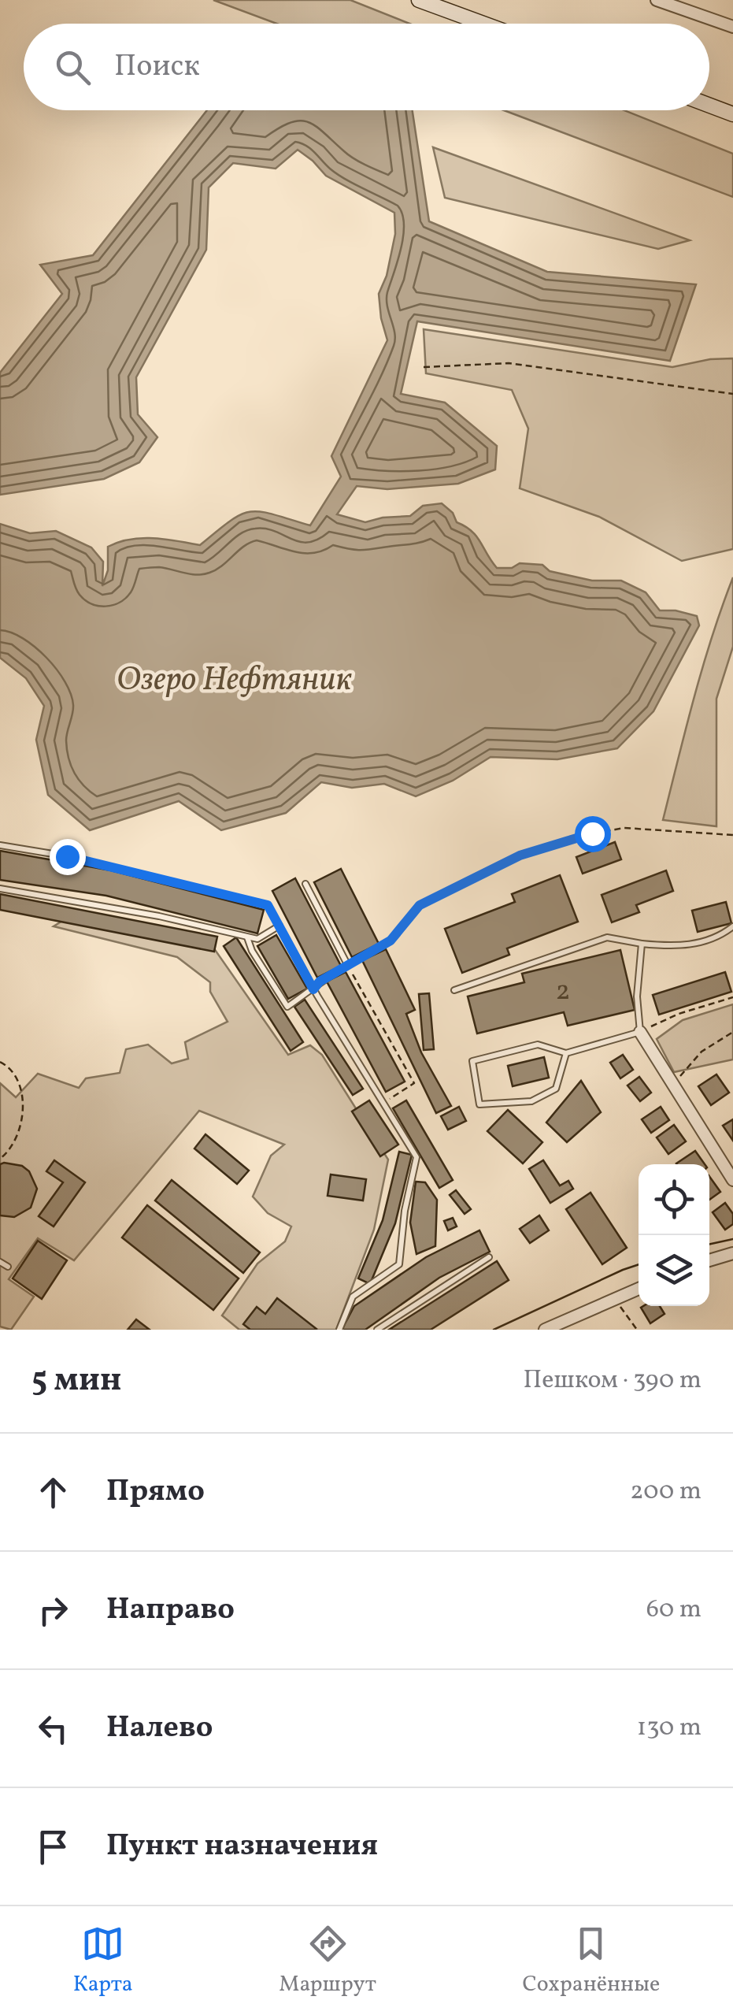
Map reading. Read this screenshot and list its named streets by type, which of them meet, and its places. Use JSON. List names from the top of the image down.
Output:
{
  "water": ["Озеро Нефтяник"],
  "house_numbers": ["2"],
  "page": {
    "search": "Поиск",
    "heading": ["5 мин", "Пешком · 390 m"],
    "list": [
      ["Прямо", "200 m"],
      ["Направо", "60 m"],
      ["Налево", "130 m"],
      "Пункт назначения"
    ],
    "nav": ["Карта", "Маршрут", "Сохранённые"]
  }
}
